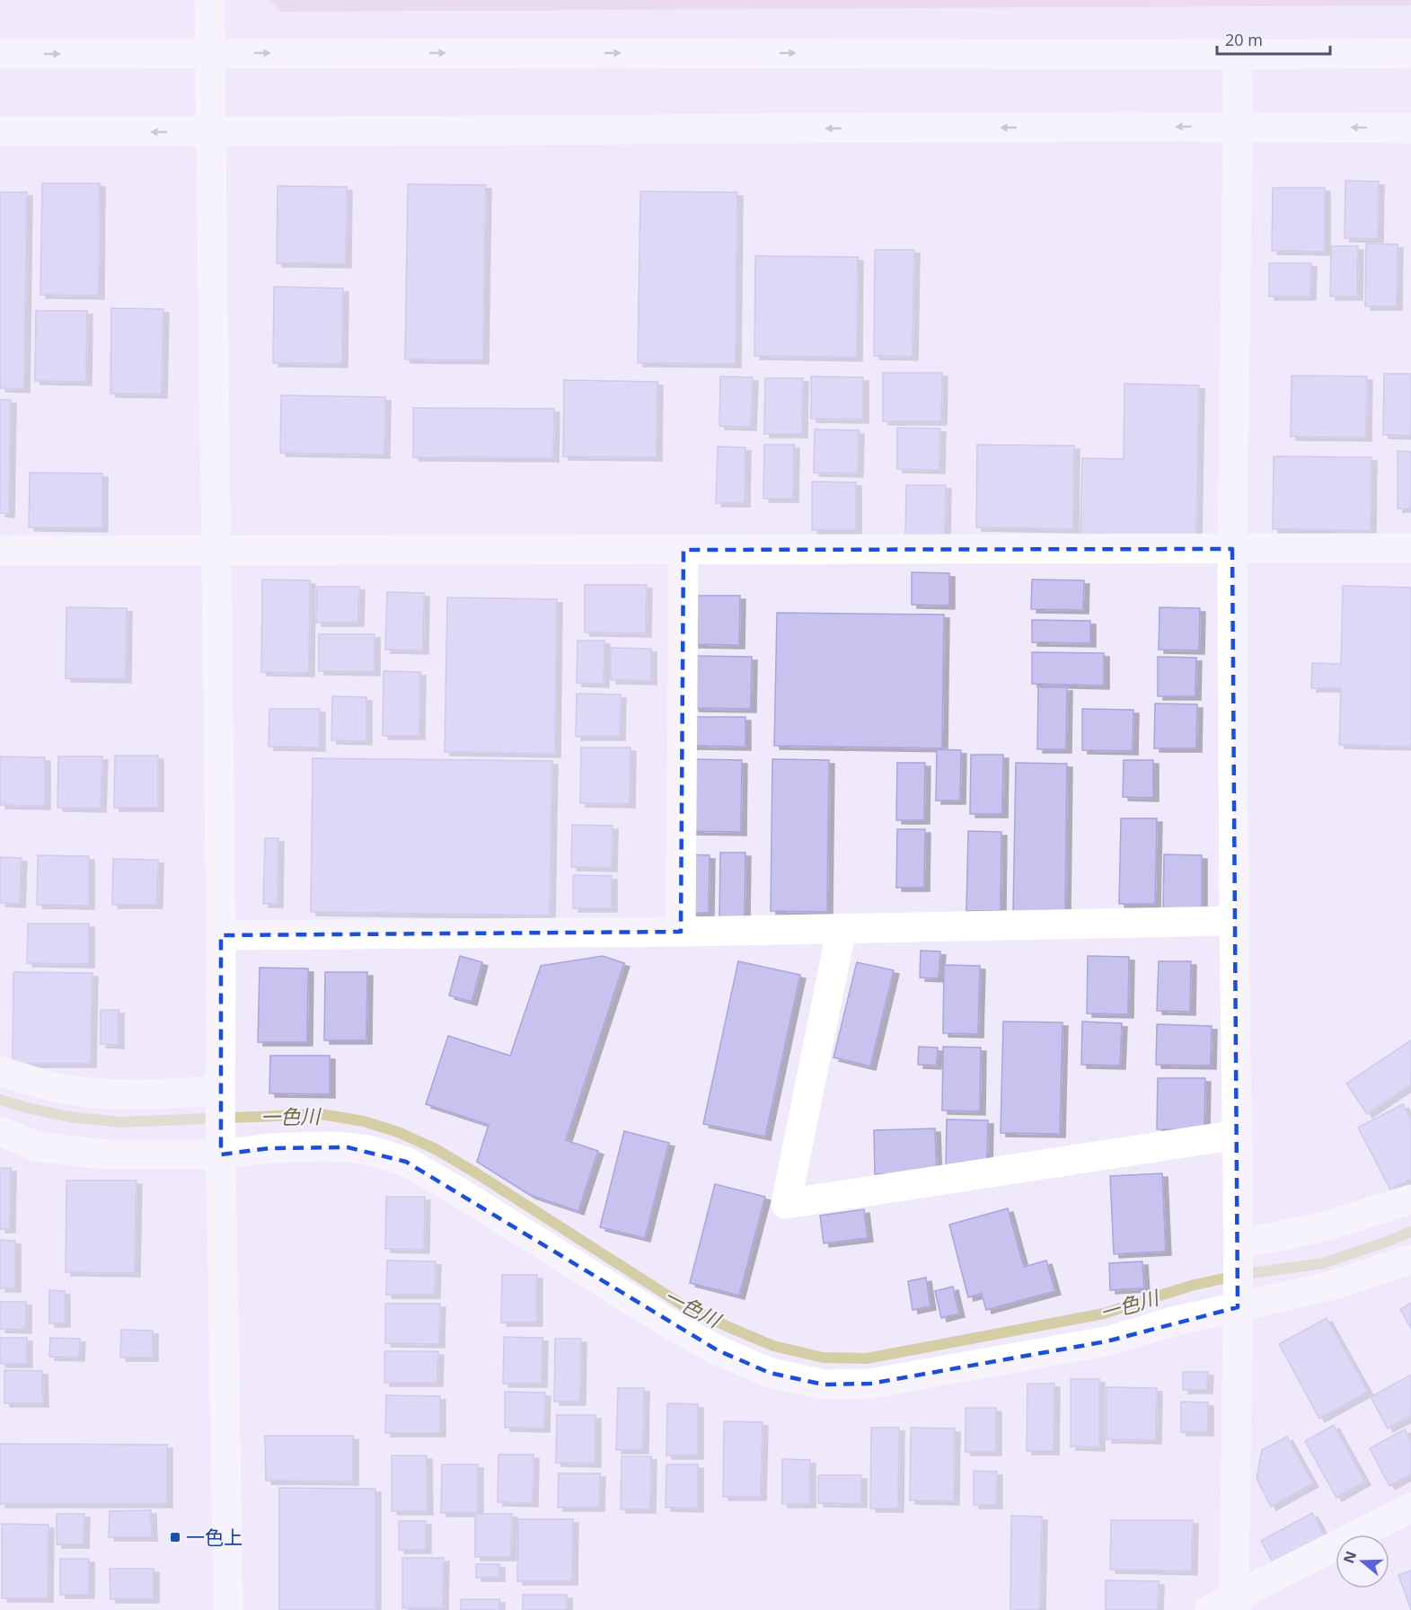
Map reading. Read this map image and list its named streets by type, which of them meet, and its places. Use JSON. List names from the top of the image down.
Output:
{
  "water": ["一色川"],
  "places": {
    "transit": ["一色上"]
  },
  "scale_bar": "20 m",
  "north": "left"
}
